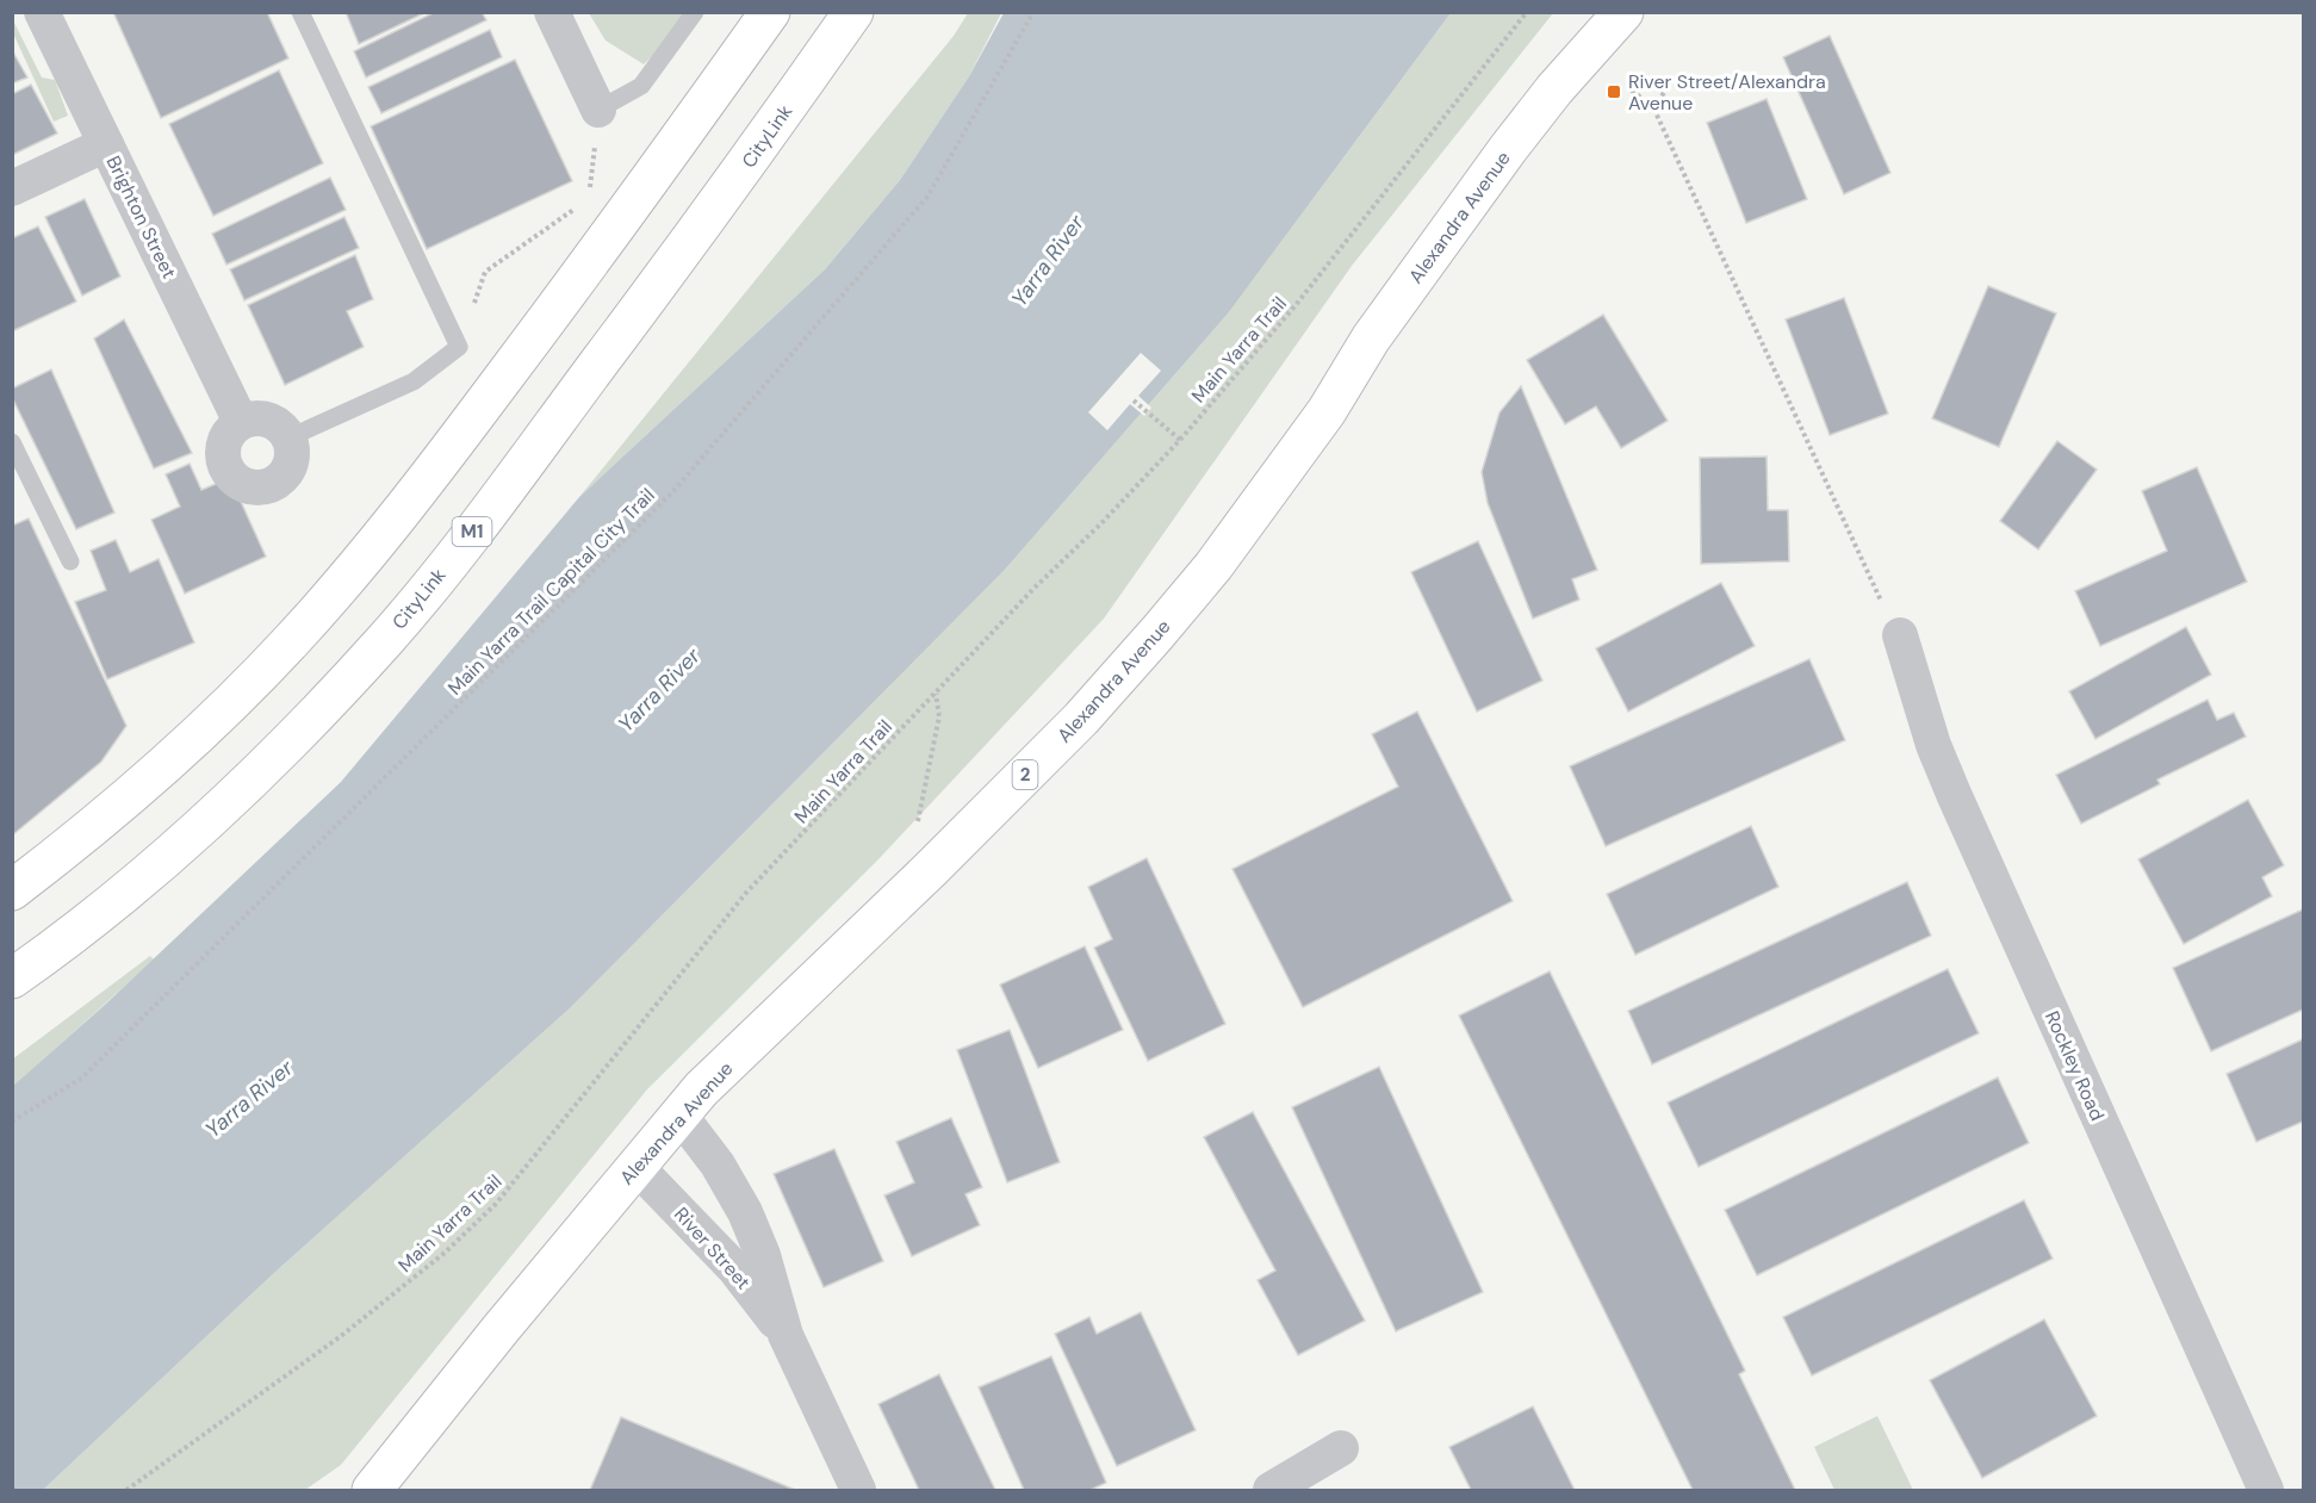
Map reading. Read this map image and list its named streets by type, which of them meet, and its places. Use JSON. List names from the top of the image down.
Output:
{
  "streets": {
    "main road": [
      "CityLink",
      "Alexandra Avenue",
      "M1",
      "2"
    ],
    "street": ["Brighton Street", "Rockley Road", "River Street"],
    "path": ["Main Yarra Trail", "Main Yarra Trail Capital City Trail"]
  },
  "crossings": [
    ["Alexandra Avenue", "River Street"]
  ],
  "water": ["Yarra River"],
  "places": {
    "transit": ["River Street/Alexandra Avenue"]
  }
}
